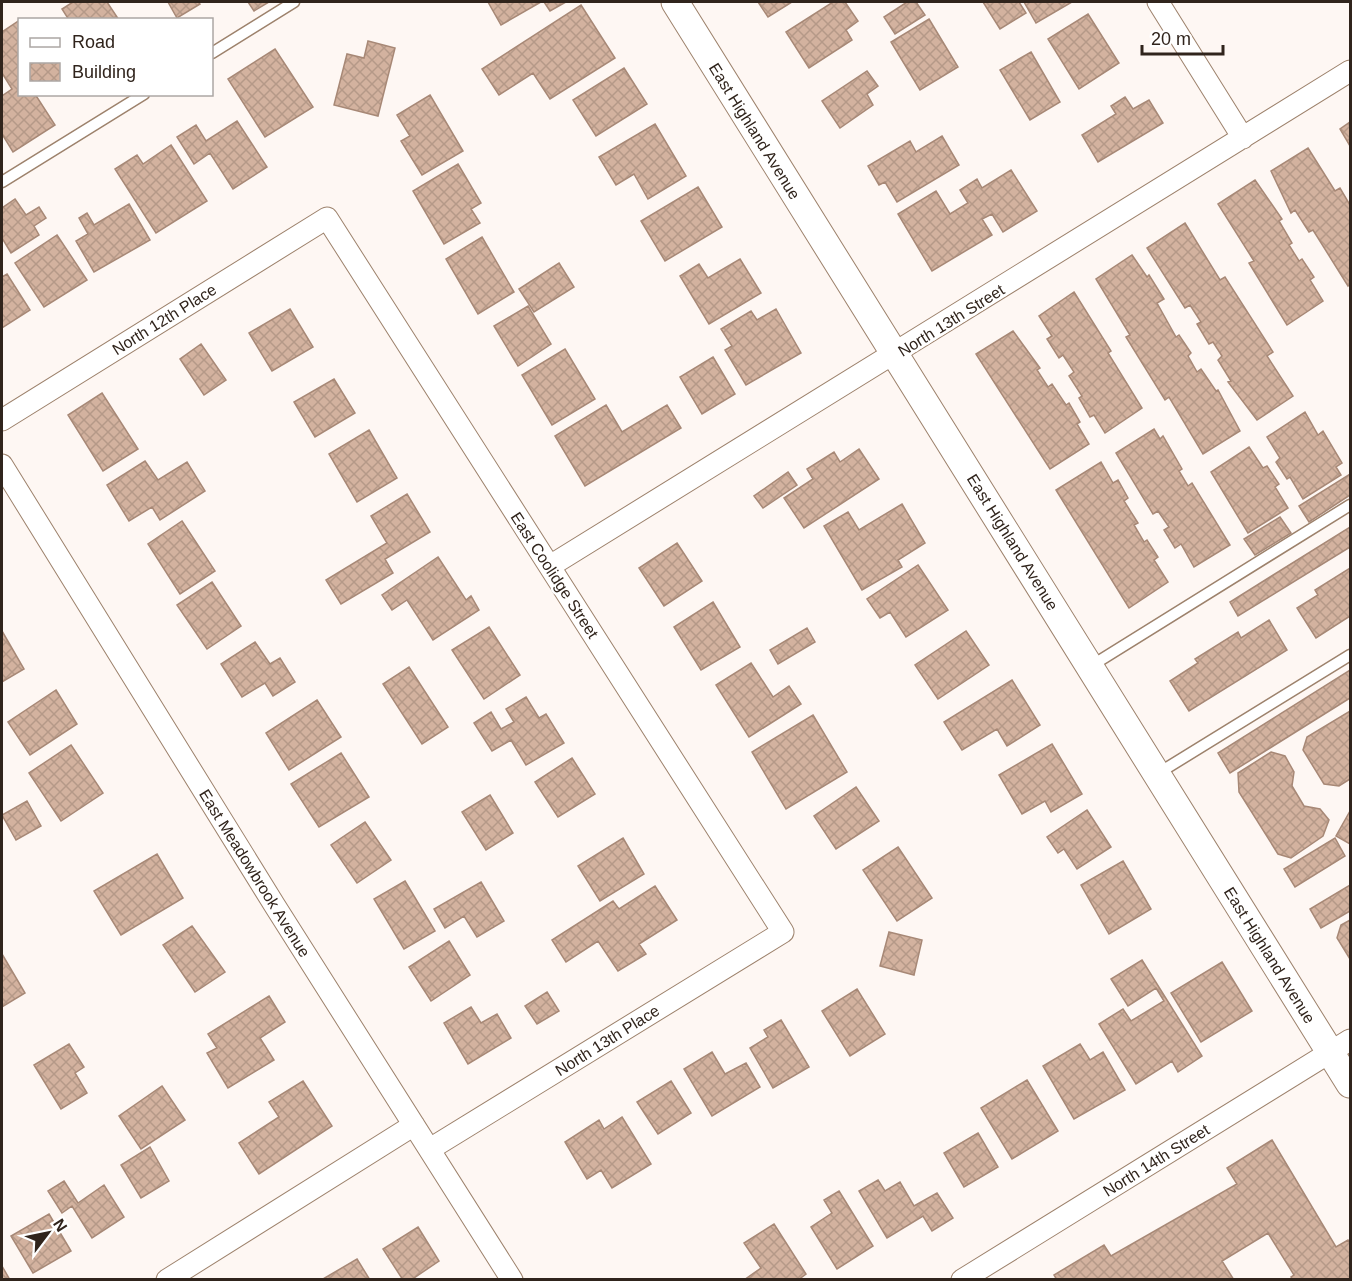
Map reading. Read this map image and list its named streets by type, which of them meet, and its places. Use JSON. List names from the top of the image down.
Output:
{
  "streets": {
    "street": [
      "East Highland Avenue",
      "North 12th Place",
      "North 13th Street",
      "East Coolidge Street",
      "East Meadowbrook Avenue",
      "North 13th Place",
      "North 14th Street"
    ]
  },
  "crossings": [
    ["East Highland Avenue", "North 13th Street"],
    ["East Highland Avenue", "North 14th Street"],
    ["North 12th Place", "East Coolidge Street"],
    ["North 13th Street", "East Coolidge Street"],
    ["East Coolidge Street", "North 13th Place"],
    ["East Meadowbrook Avenue", "North 13th Place"]
  ],
  "legend": ["Road", "Building"],
  "scale_bar": "20 m",
  "north": "top right"
}
